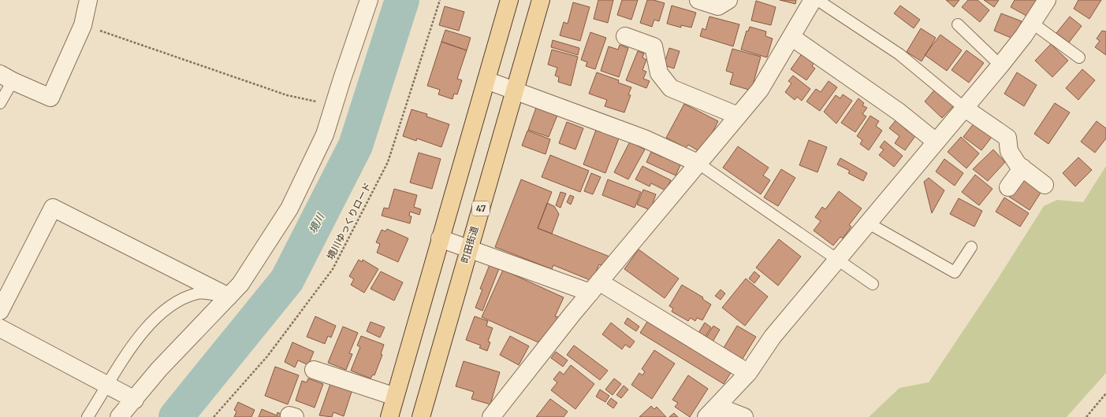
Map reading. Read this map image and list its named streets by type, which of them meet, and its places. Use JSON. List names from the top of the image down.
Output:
{
  "streets": {
    "main road": ["47", "町田街道"],
    "path": ["境川ゆっくりロード"]
  },
  "water": ["境川"]
}
